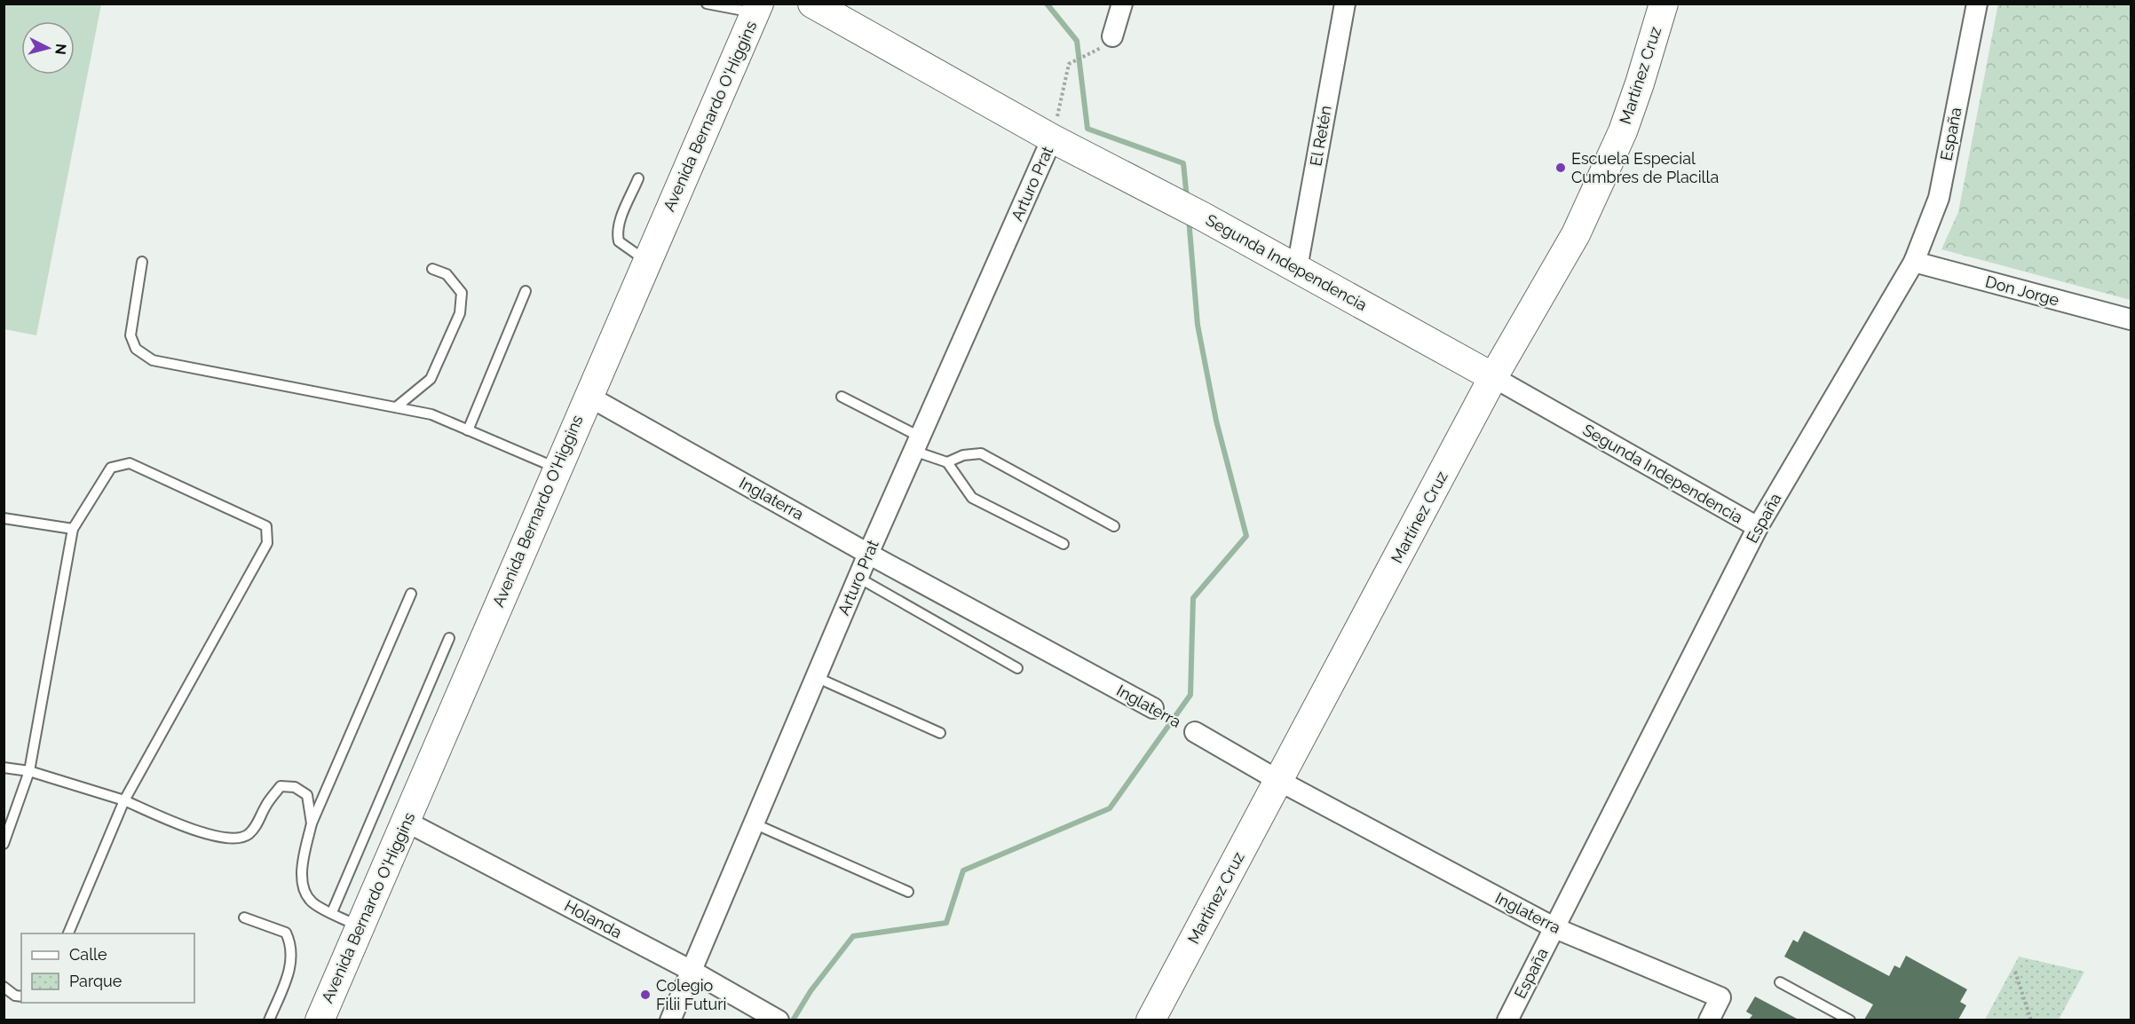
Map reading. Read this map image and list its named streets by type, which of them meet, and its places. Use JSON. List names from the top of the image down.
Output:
{
  "streets": {
    "street": [
      "Martínez Cruz",
      "Avenida Bernardo O'Higgins",
      "España",
      "El Retén",
      "Arturo Prat",
      "Segunda Independencia",
      "Don Jorge",
      "Inglaterra",
      "Holanda"
    ]
  },
  "crossings": [
    ["Martínez Cruz", "Segunda Independencia"],
    ["Martínez Cruz", "Inglaterra"],
    ["Avenida Bernardo O'Higgins", "Inglaterra"],
    ["Avenida Bernardo O'Higgins", "Holanda"],
    ["España", "Segunda Independencia"],
    ["España", "Don Jorge"],
    ["España", "Inglaterra"],
    ["El Retén", "Segunda Independencia"],
    ["Arturo Prat", "Segunda Independencia"],
    ["Arturo Prat", "Inglaterra"],
    ["Arturo Prat", "Holanda"]
  ],
  "places": ["Escuela Especial Cumbres de Placilla", "Colegio Filii Futuri"],
  "legend": ["Calle", "Parque"],
  "north": "right"
}
